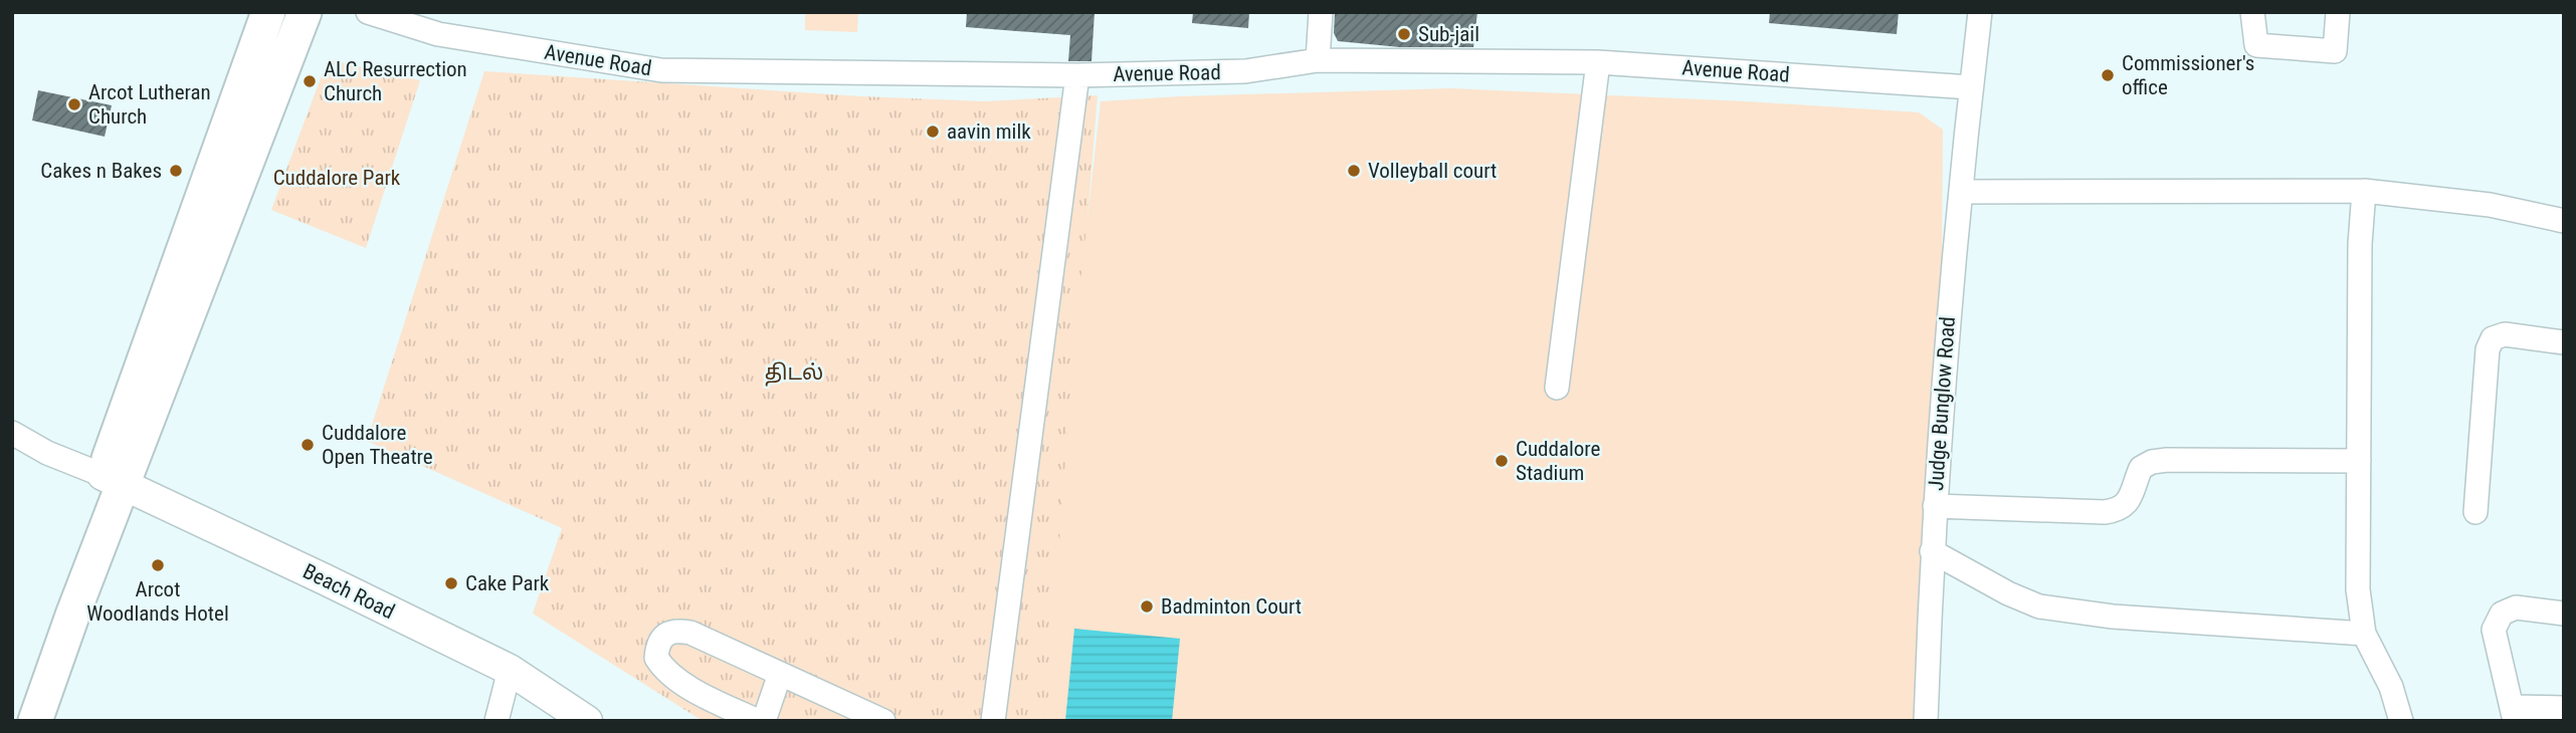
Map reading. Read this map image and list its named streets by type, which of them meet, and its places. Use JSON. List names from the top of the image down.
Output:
{
  "streets": {
    "main road": ["Beach Road"],
    "street": ["Avenue Road", "Judge Bunglow Road"]
  },
  "crossings": [
    ["Avenue Road", "Judge Bunglow Road"]
  ],
  "parks": ["Cuddalore Park", "திடல்"],
  "places": [
    "Sub-jail",
    "Commissioner's office",
    "ALC Resurrection Church",
    "Arcot Lutheran Church",
    "aavin milk",
    "Cakes n Bakes",
    "Volleyball court",
    "Cuddalore Open Theatre",
    "Cuddalore Stadium",
    "Arcot Woodlands Hotel",
    "Cake Park",
    "Badminton Court"
  ]
}
